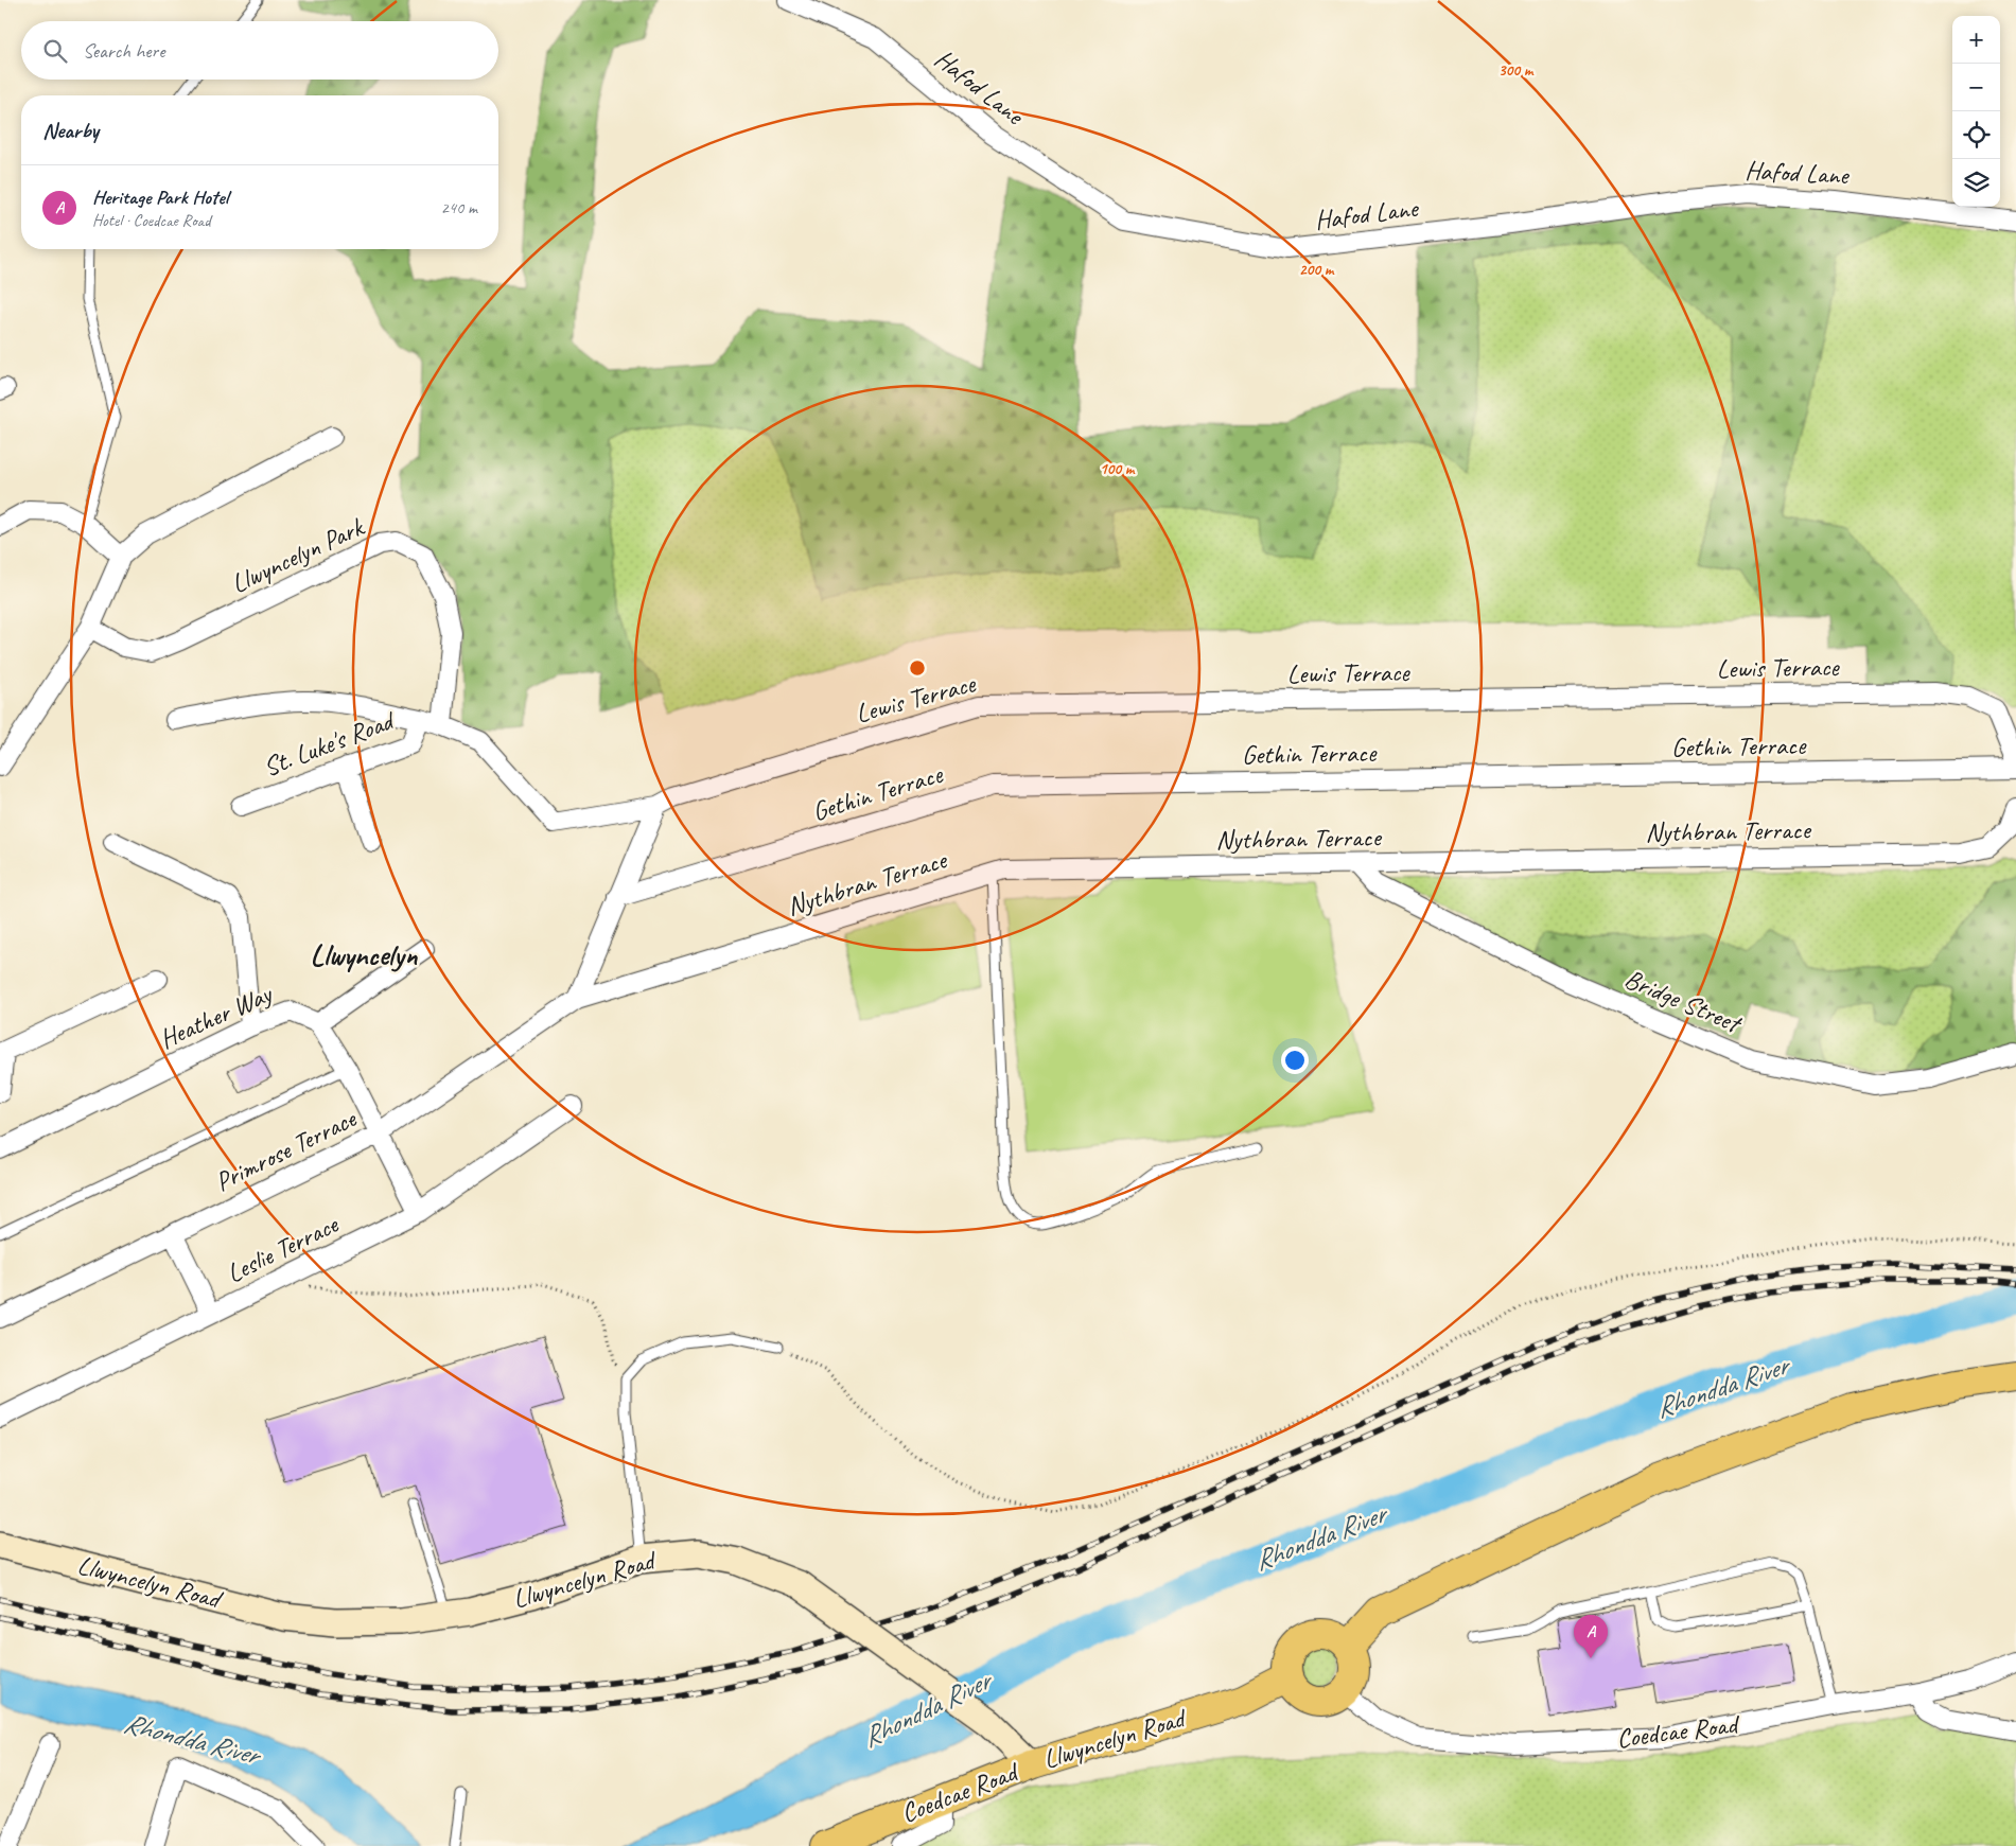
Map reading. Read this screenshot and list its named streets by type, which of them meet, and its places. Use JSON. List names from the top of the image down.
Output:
{
  "streets": {
    "main road": ["Llwyncelyn Road", "Coedcae Road"],
    "street": [
      "Hafod Lane",
      "Llwyncelyn Park",
      "Lewis Terrace",
      "St. Luke's Road",
      "Gethin Terrace",
      "Nythbran Terrace",
      "Bridge Street",
      "Heather Way",
      "Primrose Terrace",
      "Leslie Terrace"
    ]
  },
  "crossings": [
    ["Llwyncelyn Park", "St. Luke's Road"],
    ["Lewis Terrace", "St. Luke's Road"],
    ["Nythbran Terrace", "Bridge Street"],
    ["Nythbran Terrace", "Primrose Terrace"],
    ["Llwyncelyn Road", "Coedcae Road"]
  ],
  "districts": ["Llwyncelyn"],
  "water": ["Rhondda River"],
  "page": {
    "map_buttons": ["+", "−"],
    "search": "Search here",
    "heading": "Nearby",
    "list": [
      {
        "mark": "A",
        "name": "Heritage Park Hotel",
        "note": "Hotel · Coedcae Road",
        "value": "240 m"
      }
    ],
    "pins": "A"
  },
  "rings": ["300 m", "200 m", "100 m"]
}
